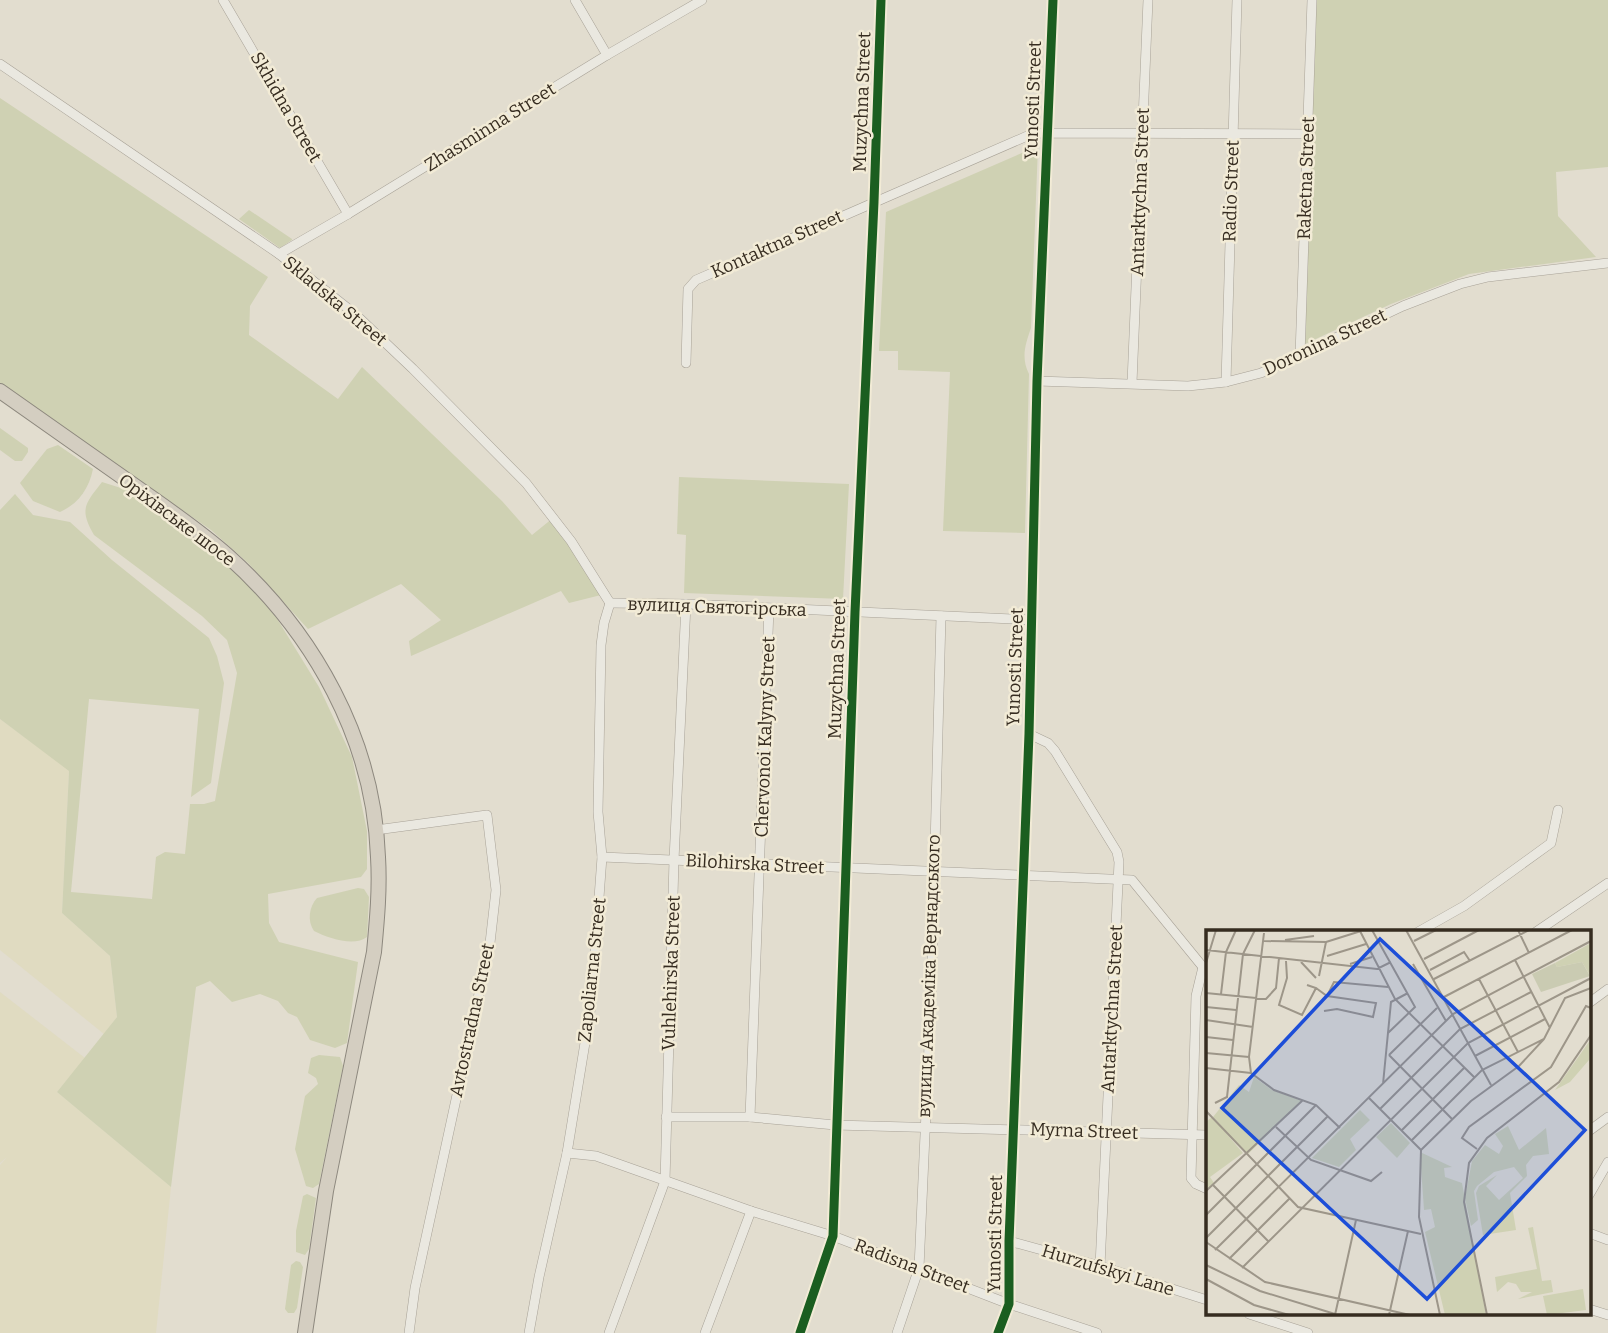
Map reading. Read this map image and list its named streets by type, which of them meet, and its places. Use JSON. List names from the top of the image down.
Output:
{
  "streets": {
    "highway": ["Оріхівське шосе"],
    "street": [
      "Yunosti Street",
      "Muzychna Street",
      "Skhidna Street",
      "Zhasminna Street",
      "Raketna Street",
      "Radio Street",
      "Antarktychna Street",
      "Kontaktna Street",
      "Skladska Street",
      "Doronina Street",
      "вулиця Святогірська",
      "Chervonoi Kalyny Street",
      "Bilohirska Street",
      "Zapoliarna Street",
      "Vuhlehirska Street",
      "вулиця Академіка Вернадського",
      "Avtostradna Street",
      "Myrna Street",
      "Radisna Street",
      "Hurzufskyi Lane"
    ]
  },
  "crossings": [
    ["Yunosti Street", "Antarktychna Street"],
    ["Yunosti Street", "Kontaktna Street"],
    ["Yunosti Street", "Doronina Street"],
    ["Yunosti Street", "вулиця Святогірська"],
    ["Yunosti Street", "Bilohirska Street"],
    ["Yunosti Street", "Myrna Street"],
    ["Yunosti Street", "Radisna Street"],
    ["Yunosti Street", "Hurzufskyi Lane"],
    ["Muzychna Street", "Kontaktna Street"],
    ["Muzychna Street", "вулиця Святогірська"],
    ["Muzychna Street", "Bilohirska Street"],
    ["Muzychna Street", "Myrna Street"],
    ["Muzychna Street", "Radisna Street"],
    ["Skhidna Street", "Zhasminna Street"],
    ["Zhasminna Street", "Skladska Street"],
    ["Raketna Street", "Kontaktna Street"],
    ["Raketna Street", "Doronina Street"],
    ["Radio Street", "Kontaktna Street"],
    ["Radio Street", "Doronina Street"],
    ["Antarktychna Street", "Kontaktna Street"],
    ["Antarktychna Street", "Doronina Street"],
    ["Antarktychna Street", "Bilohirska Street"],
    ["Antarktychna Street", "Myrna Street"],
    ["Antarktychna Street", "Hurzufskyi Lane"],
    ["Skladska Street", "вулиця Святогірська"],
    ["Skladska Street", "Zapoliarna Street"],
    ["Оріхівське шосе", "Avtostradna Street"],
    ["вулиця Святогірська", "Chervonoi Kalyny Street"],
    ["вулиця Святогірська", "Zapoliarna Street"],
    ["вулиця Святогірська", "Vuhlehirska Street"],
    ["вулиця Святогірська", "вулиця Академіка Вернадського"],
    ["Chervonoi Kalyny Street", "Bilohirska Street"],
    ["Chervonoi Kalyny Street", "Myrna Street"],
    ["Bilohirska Street", "Zapoliarna Street"],
    ["Bilohirska Street", "Vuhlehirska Street"],
    ["Bilohirska Street", "вулиця Академіка Вернадського"],
    ["Zapoliarna Street", "Radisna Street"],
    ["Vuhlehirska Street", "Myrna Street"],
    ["Vuhlehirska Street", "Radisna Street"],
    ["вулиця Академіка Вернадського", "Myrna Street"],
    ["вулиця Академіка Вернадського", "Radisna Street"]
  ]
}
